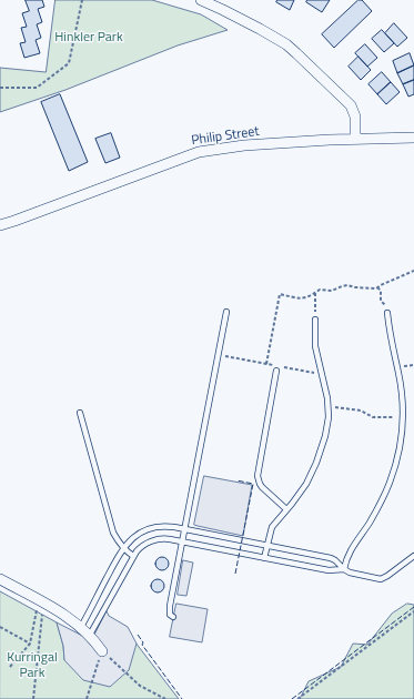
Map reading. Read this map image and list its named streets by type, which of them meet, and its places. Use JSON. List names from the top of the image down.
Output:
{
  "streets": {
    "street": ["Philip Street"]
  },
  "parks": ["Hinkler Park", "Kurringal Park"]
}
